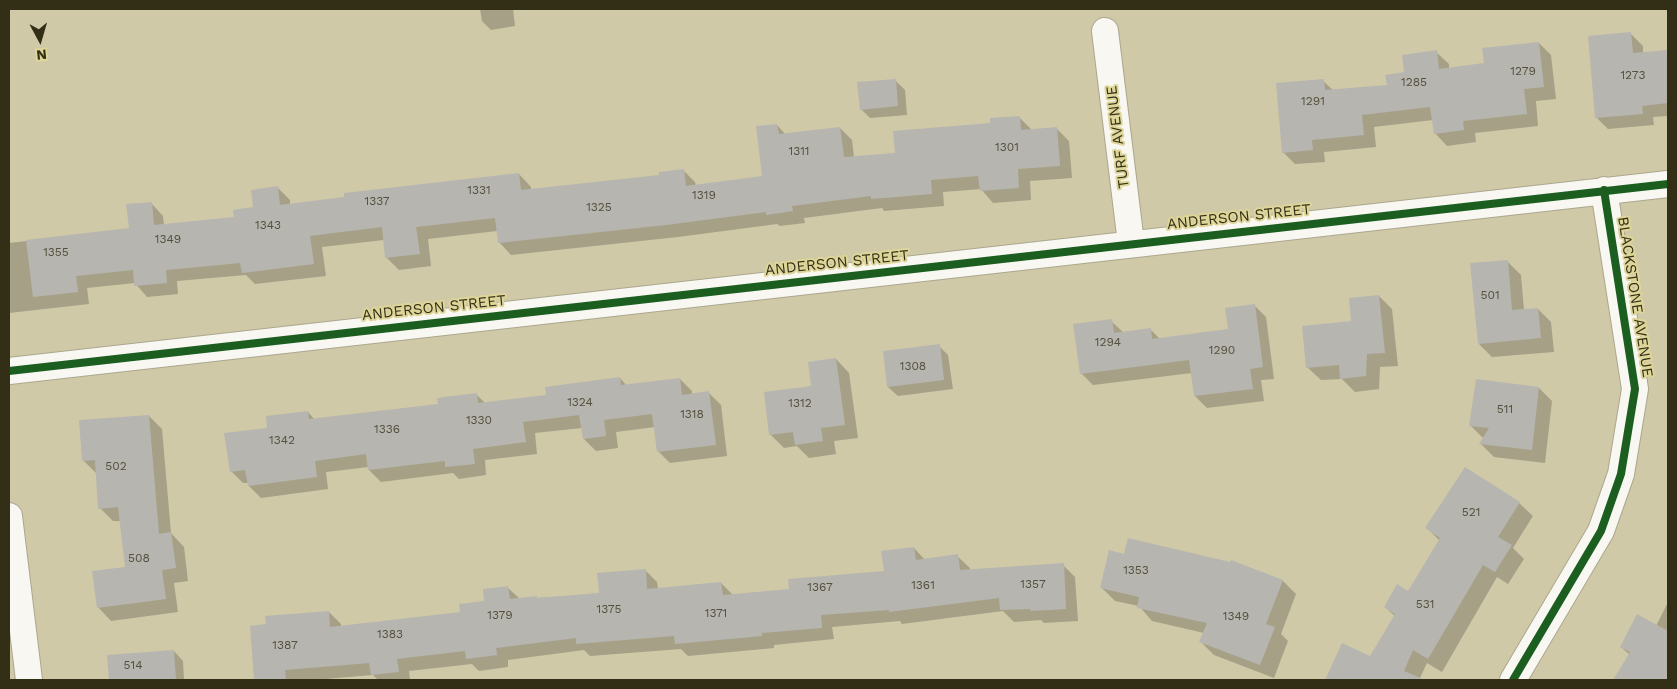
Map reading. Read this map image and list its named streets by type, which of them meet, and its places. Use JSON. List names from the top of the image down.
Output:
{
  "streets": {
    "street": ["TURF AVENUE", "ANDERSON STREET", "BLACKSTONE AVENUE"]
  },
  "crossings": [
    ["TURF AVENUE", "ANDERSON STREET"],
    ["ANDERSON STREET", "BLACKSTONE AVENUE"]
  ],
  "house_numbers": [
    "1279",
    "1273",
    "1285",
    "1291",
    "1301",
    "1311",
    "1331",
    "1319",
    "1337",
    "1325",
    "1343",
    "1349",
    "1355",
    "501",
    "1294",
    "1290",
    "1308",
    "1324",
    "1312",
    "511",
    "1318",
    "1330",
    "1336",
    "1342",
    "502",
    "521",
    "508",
    "1353",
    "1357",
    "1361",
    "1367",
    "531",
    "1375",
    "1371",
    "1379",
    "1349",
    "1383",
    "1387",
    "514"
  ],
  "north": "bottom"
}
